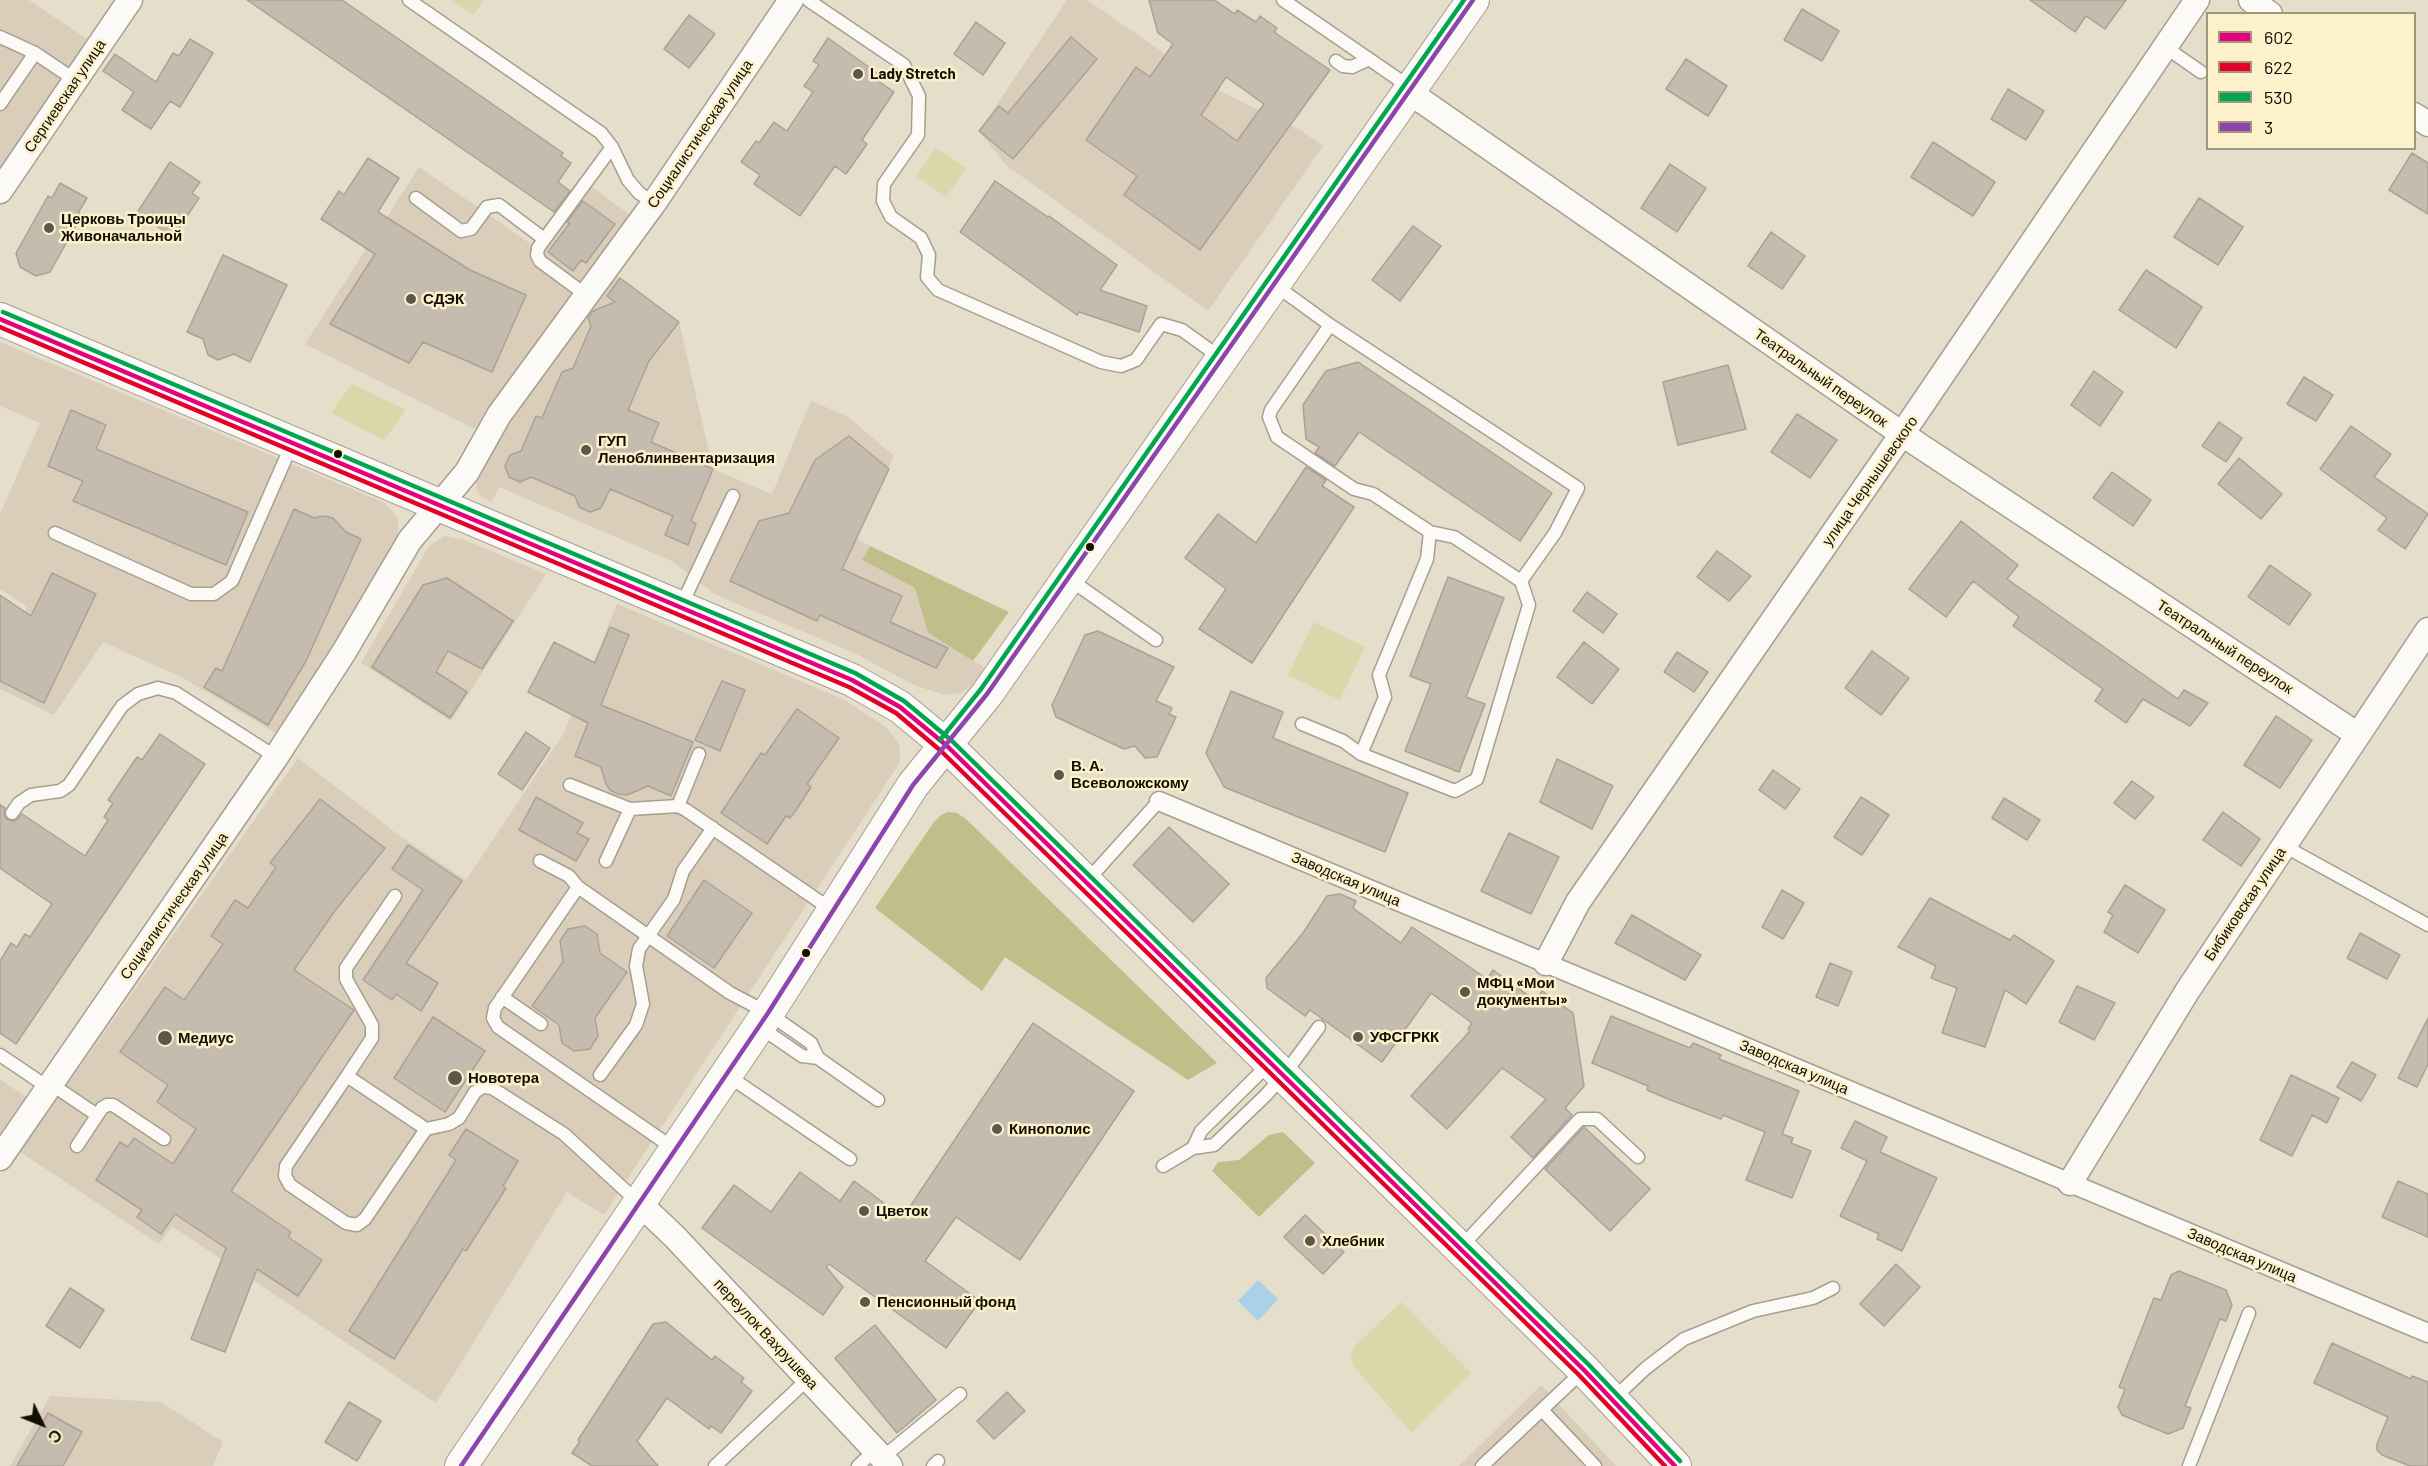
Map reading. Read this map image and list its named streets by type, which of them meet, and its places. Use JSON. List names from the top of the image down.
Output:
{
  "streets": {
    "street": [
      "Сергиевская улица",
      "Социалистическая улица",
      "Театральный переулок",
      "улица Чернышевского",
      "Заводская улица",
      "Бибиковская улица",
      "переулок Вахрушева"
    ]
  },
  "crossings": [
    ["Театральный переулок", "улица Чернышевского"],
    ["Театральный переулок", "Бибиковская улица"],
    ["улица Чернышевского", "Заводская улица"],
    ["Заводская улица", "Бибиковская улица"]
  ],
  "places": [
    "Lady Stretch",
    "Церковь Троицы Живоначальной",
    "СДЭК",
    "ГУП Леноблинвентаризация",
    "В. А. Всеволожскому",
    "МФЦ «Мои документы»",
    "УФСГРКК",
    "Медиус",
    "Новотера",
    "Кинополис",
    "Цветок",
    "Хлебник",
    "Пенсионный фонд"
  ],
  "lines": [
    "transit line 530",
    "transit line 3",
    "transit line 602",
    "transit line 622"
  ],
  "legend": [
    "602",
    "622",
    "530",
    "3"
  ],
  "north": "bottom right"
}
